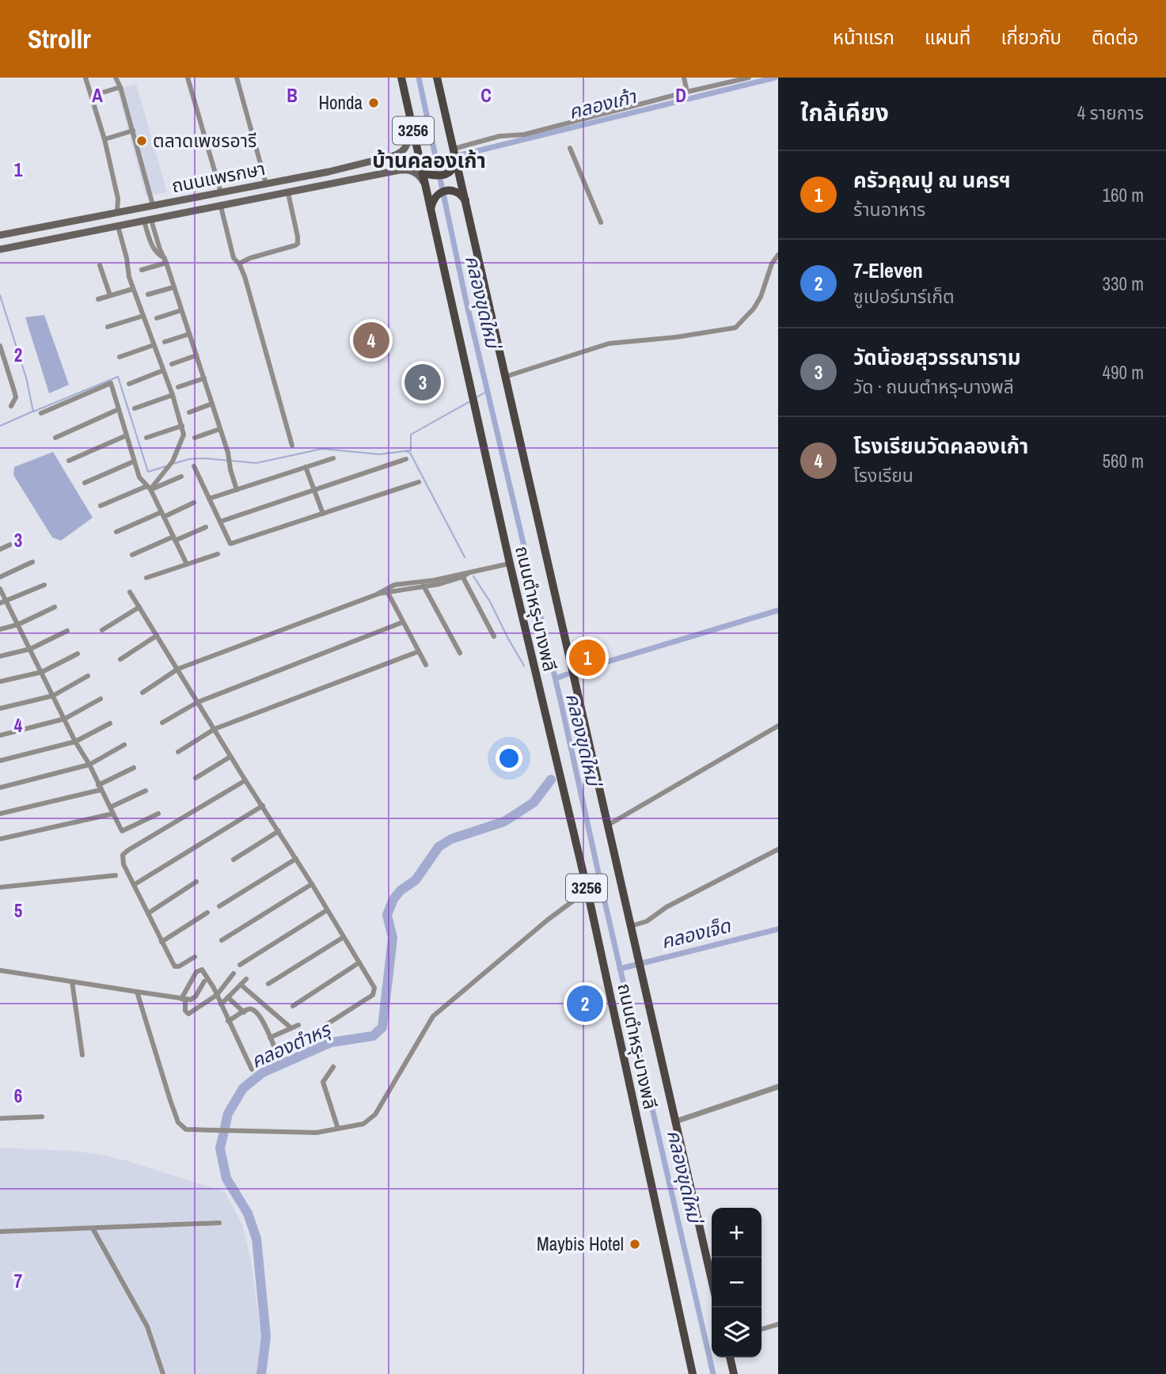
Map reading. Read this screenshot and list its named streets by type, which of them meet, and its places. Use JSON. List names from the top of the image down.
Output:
{
  "streets": {
    "main road": ["3256", "ถนนแพรกษา", "ถนนตำหรุ-บางพลี"]
  },
  "crossings": [
    ["ถนนแพรกษา", "ถนนตำหรุ-บางพลี"]
  ],
  "districts": ["บ้านคลองเก้า"],
  "water": [
    "คลองเก้า",
    "คลองขุดใหม่",
    "คลองเจ็ด",
    "คลองตำหรุ"
  ],
  "places": ["Honda", "ตลาดเพชรอารี", "Maybis Hotel"],
  "page": {
    "header": "Strollr",
    "nav": [
      "หน้าแรก",
      "แผนที่",
      "เกี่ยวกับ",
      "ติดต่อ"
    ],
    "heading": ["ใกล้เคียง", "4 รายการ"],
    "list": [
      {
        "mark": "1",
        "name": "ครัวคุณปู ณ นครฯ",
        "note": "ร้านอาหาร",
        "value": "160 m"
      },
      {
        "mark": "2",
        "name": "7-Eleven",
        "note": "ซูเปอร์มาร์เก็ต",
        "value": "330 m"
      },
      {
        "mark": "3",
        "name": "วัดน้อยสุวรรณาราม",
        "note": "วัด · ถนนตำหรุ-บางพลี",
        "value": "490 m"
      },
      {
        "mark": "4",
        "name": "โรงเรียนวัดคลองเก้า",
        "note": "โรงเรียน",
        "value": "560 m"
      }
    ],
    "pins": [
      "4",
      "3",
      "1",
      "2"
    ],
    "map_buttons": ["+", "−"]
  },
  "grid": {
    "columns": [
      "A",
      "B",
      "C",
      "D"
    ],
    "rows": [
      "1",
      "2",
      "3",
      "4",
      "5",
      "6",
      "7"
    ]
  }
}
